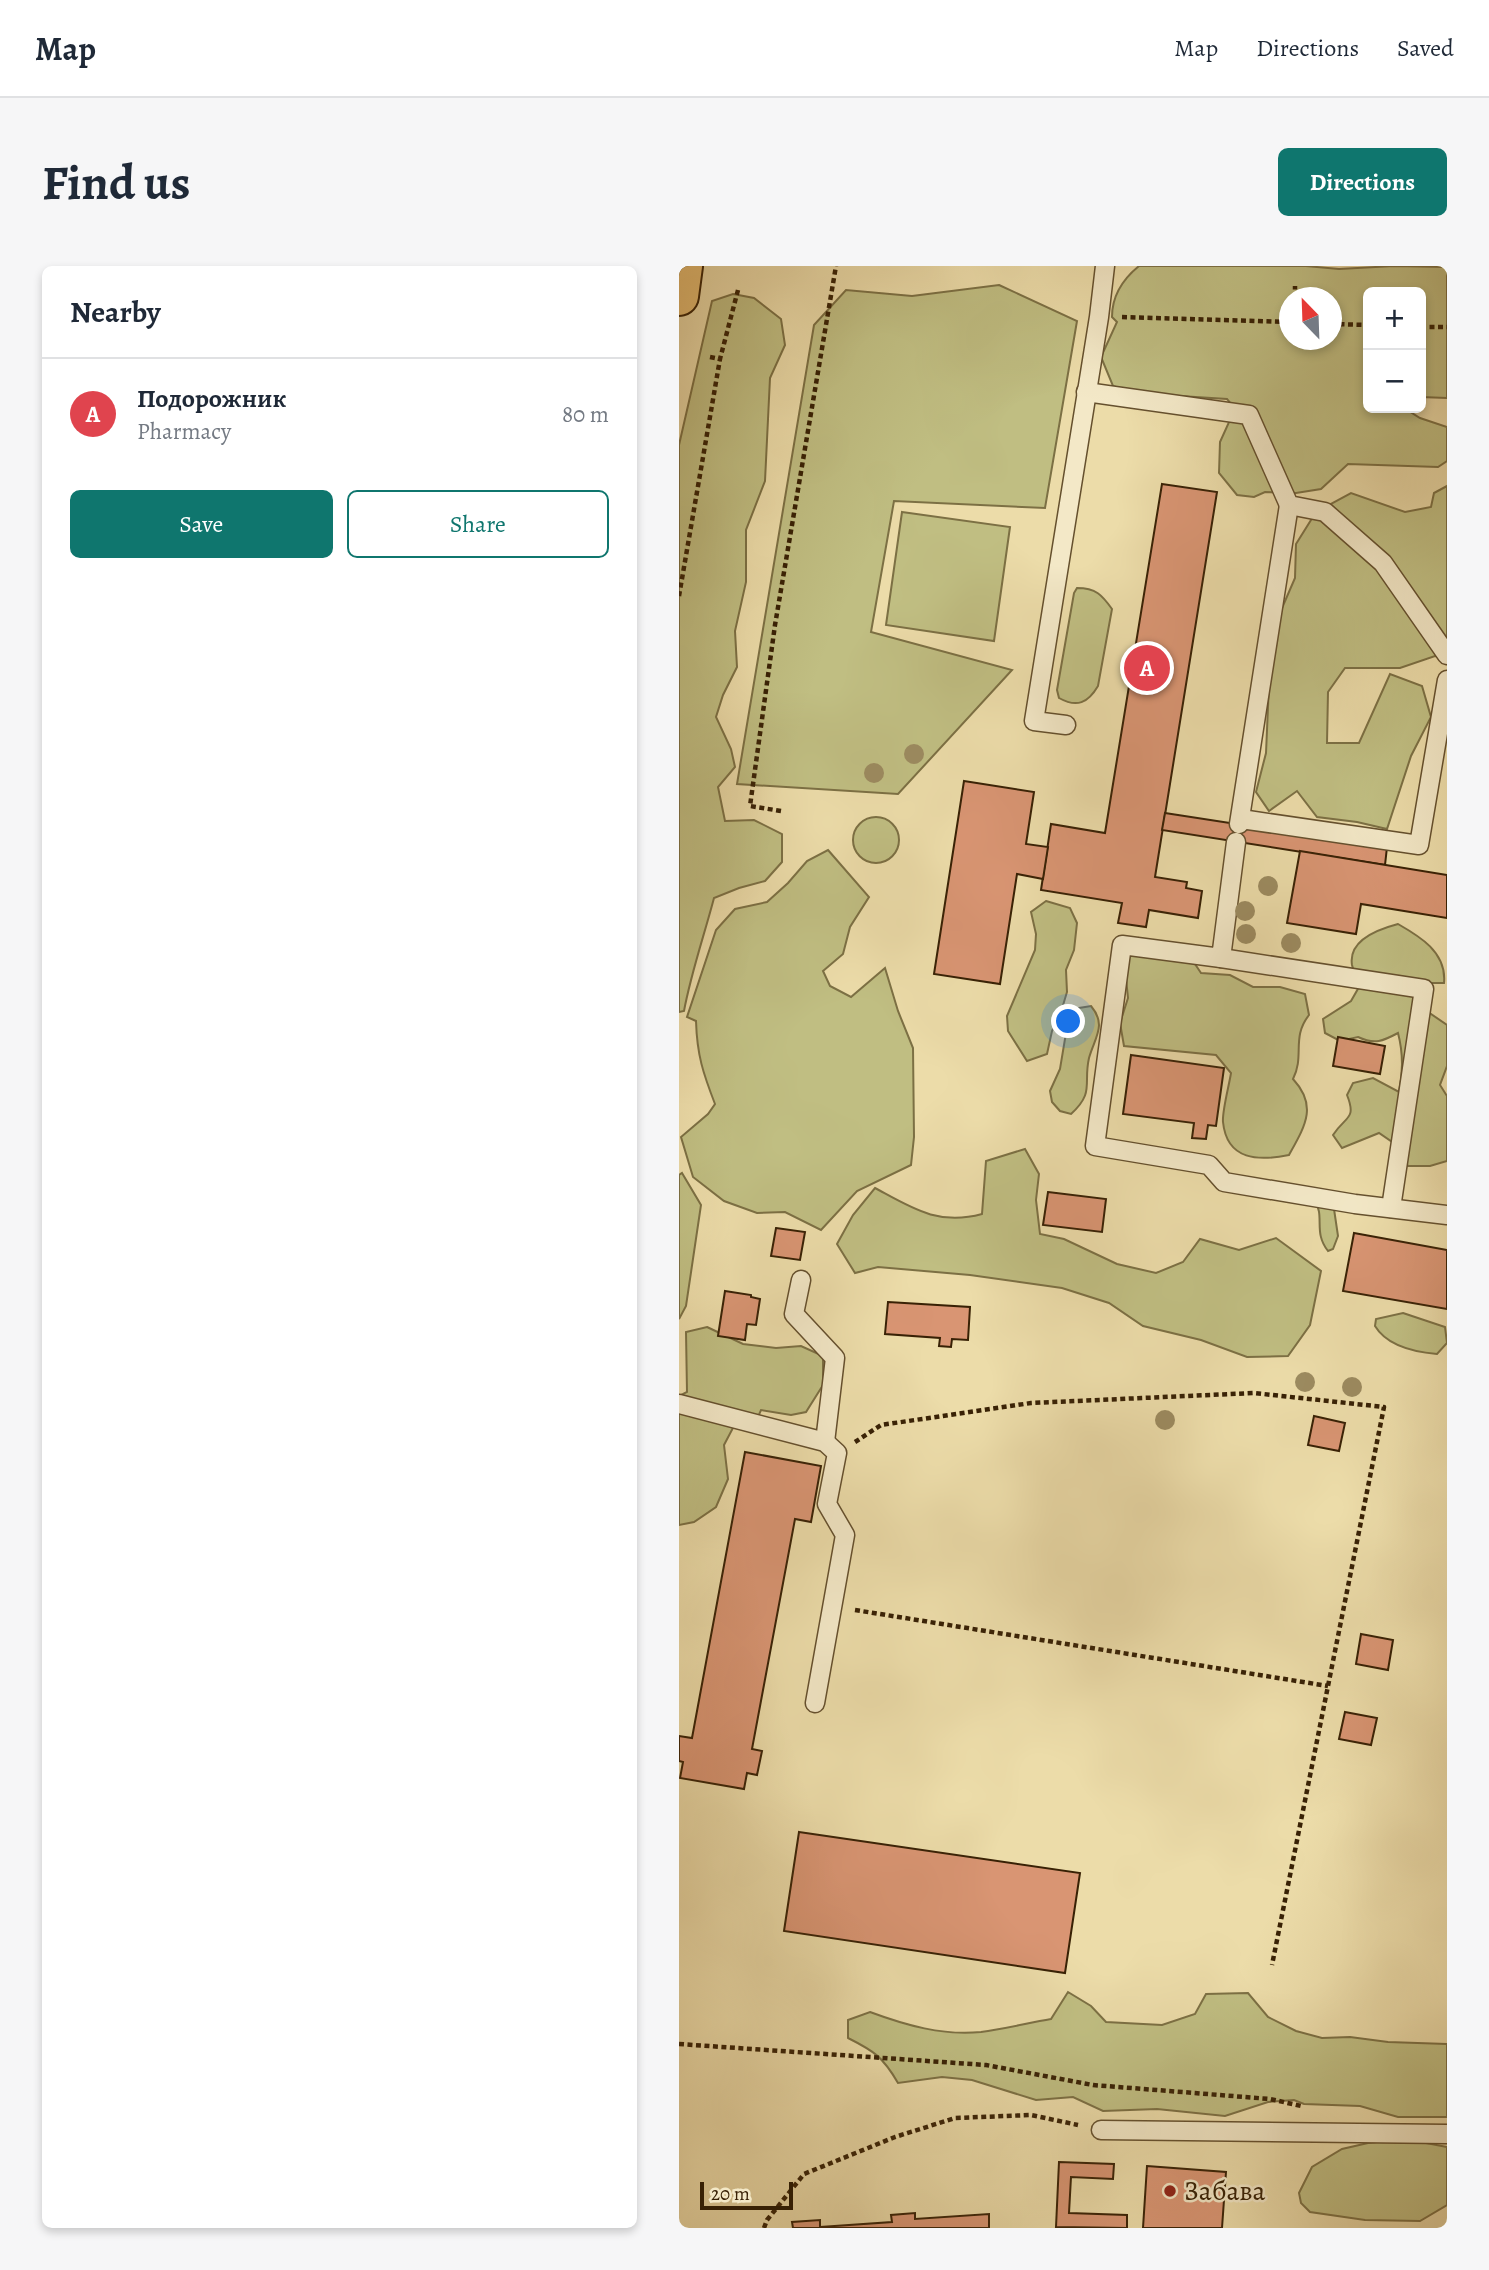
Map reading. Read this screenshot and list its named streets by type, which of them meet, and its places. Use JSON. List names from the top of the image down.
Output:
{
  "places": ["Забава"],
  "scale_bar": "20 m",
  "north": "top left",
  "page": {
    "header": "Map",
    "nav": ["Map", "Directions", "Saved"],
    "buttons": [
      "Directions",
      ["Save", "Share"]
    ],
    "title": "Find us",
    "heading": "Nearby",
    "map_buttons": ["+", "−"],
    "list": [
      {
        "mark": "A",
        "name": "Подорожник",
        "note": "Pharmacy",
        "value": "80 m"
      }
    ],
    "pins": "A",
    "scale": "20 m"
  }
}
